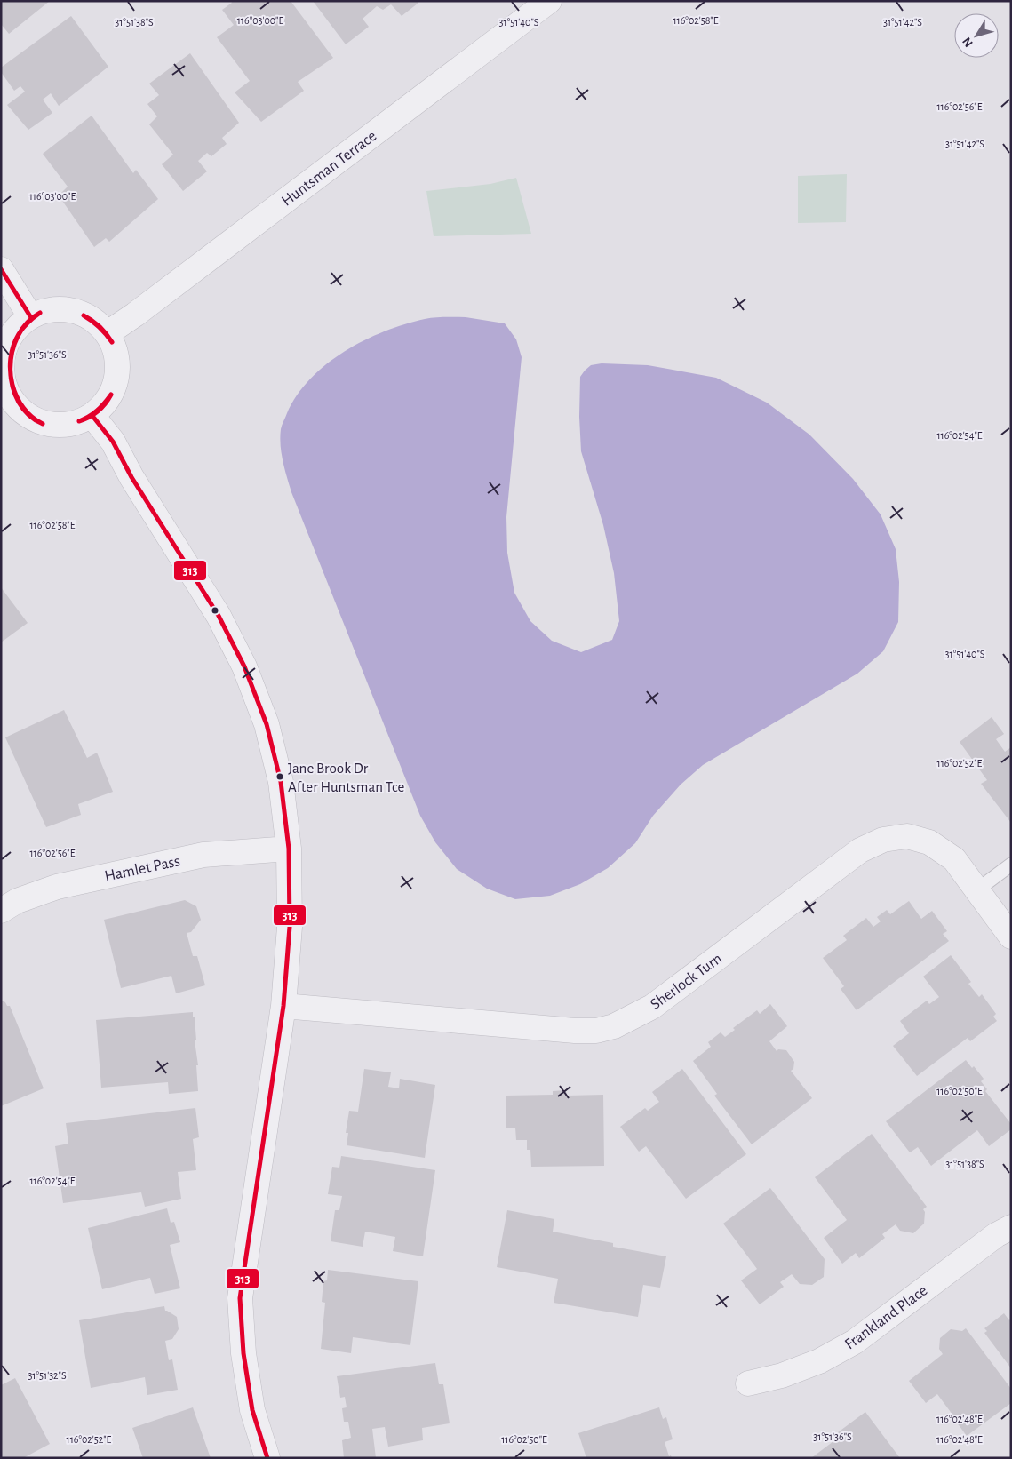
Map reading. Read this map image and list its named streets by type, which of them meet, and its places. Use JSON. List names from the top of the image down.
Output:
{
  "streets": {
    "street": [
      "Huntsman Terrace",
      "Hamlet Pass",
      "Sherlock Turn",
      "Frankland Place"
    ]
  },
  "places": ["Jane Brook Dr After Huntsman Tce"],
  "lines": ["transit line 313"],
  "north": "bottom left",
  "coordinates": [
    "116°03'00\"E",
    "116°02'58\"E",
    "31°51'38\"S",
    "31°51'40\"S",
    "31°51'42\"S",
    "116°02'56\"E",
    "31°51'36\"S",
    "116°02'54\"E",
    "116°02'52\"E",
    "116°02'50\"E",
    "31°51'32\"S",
    "116°02'48\"E"
  ]
}
